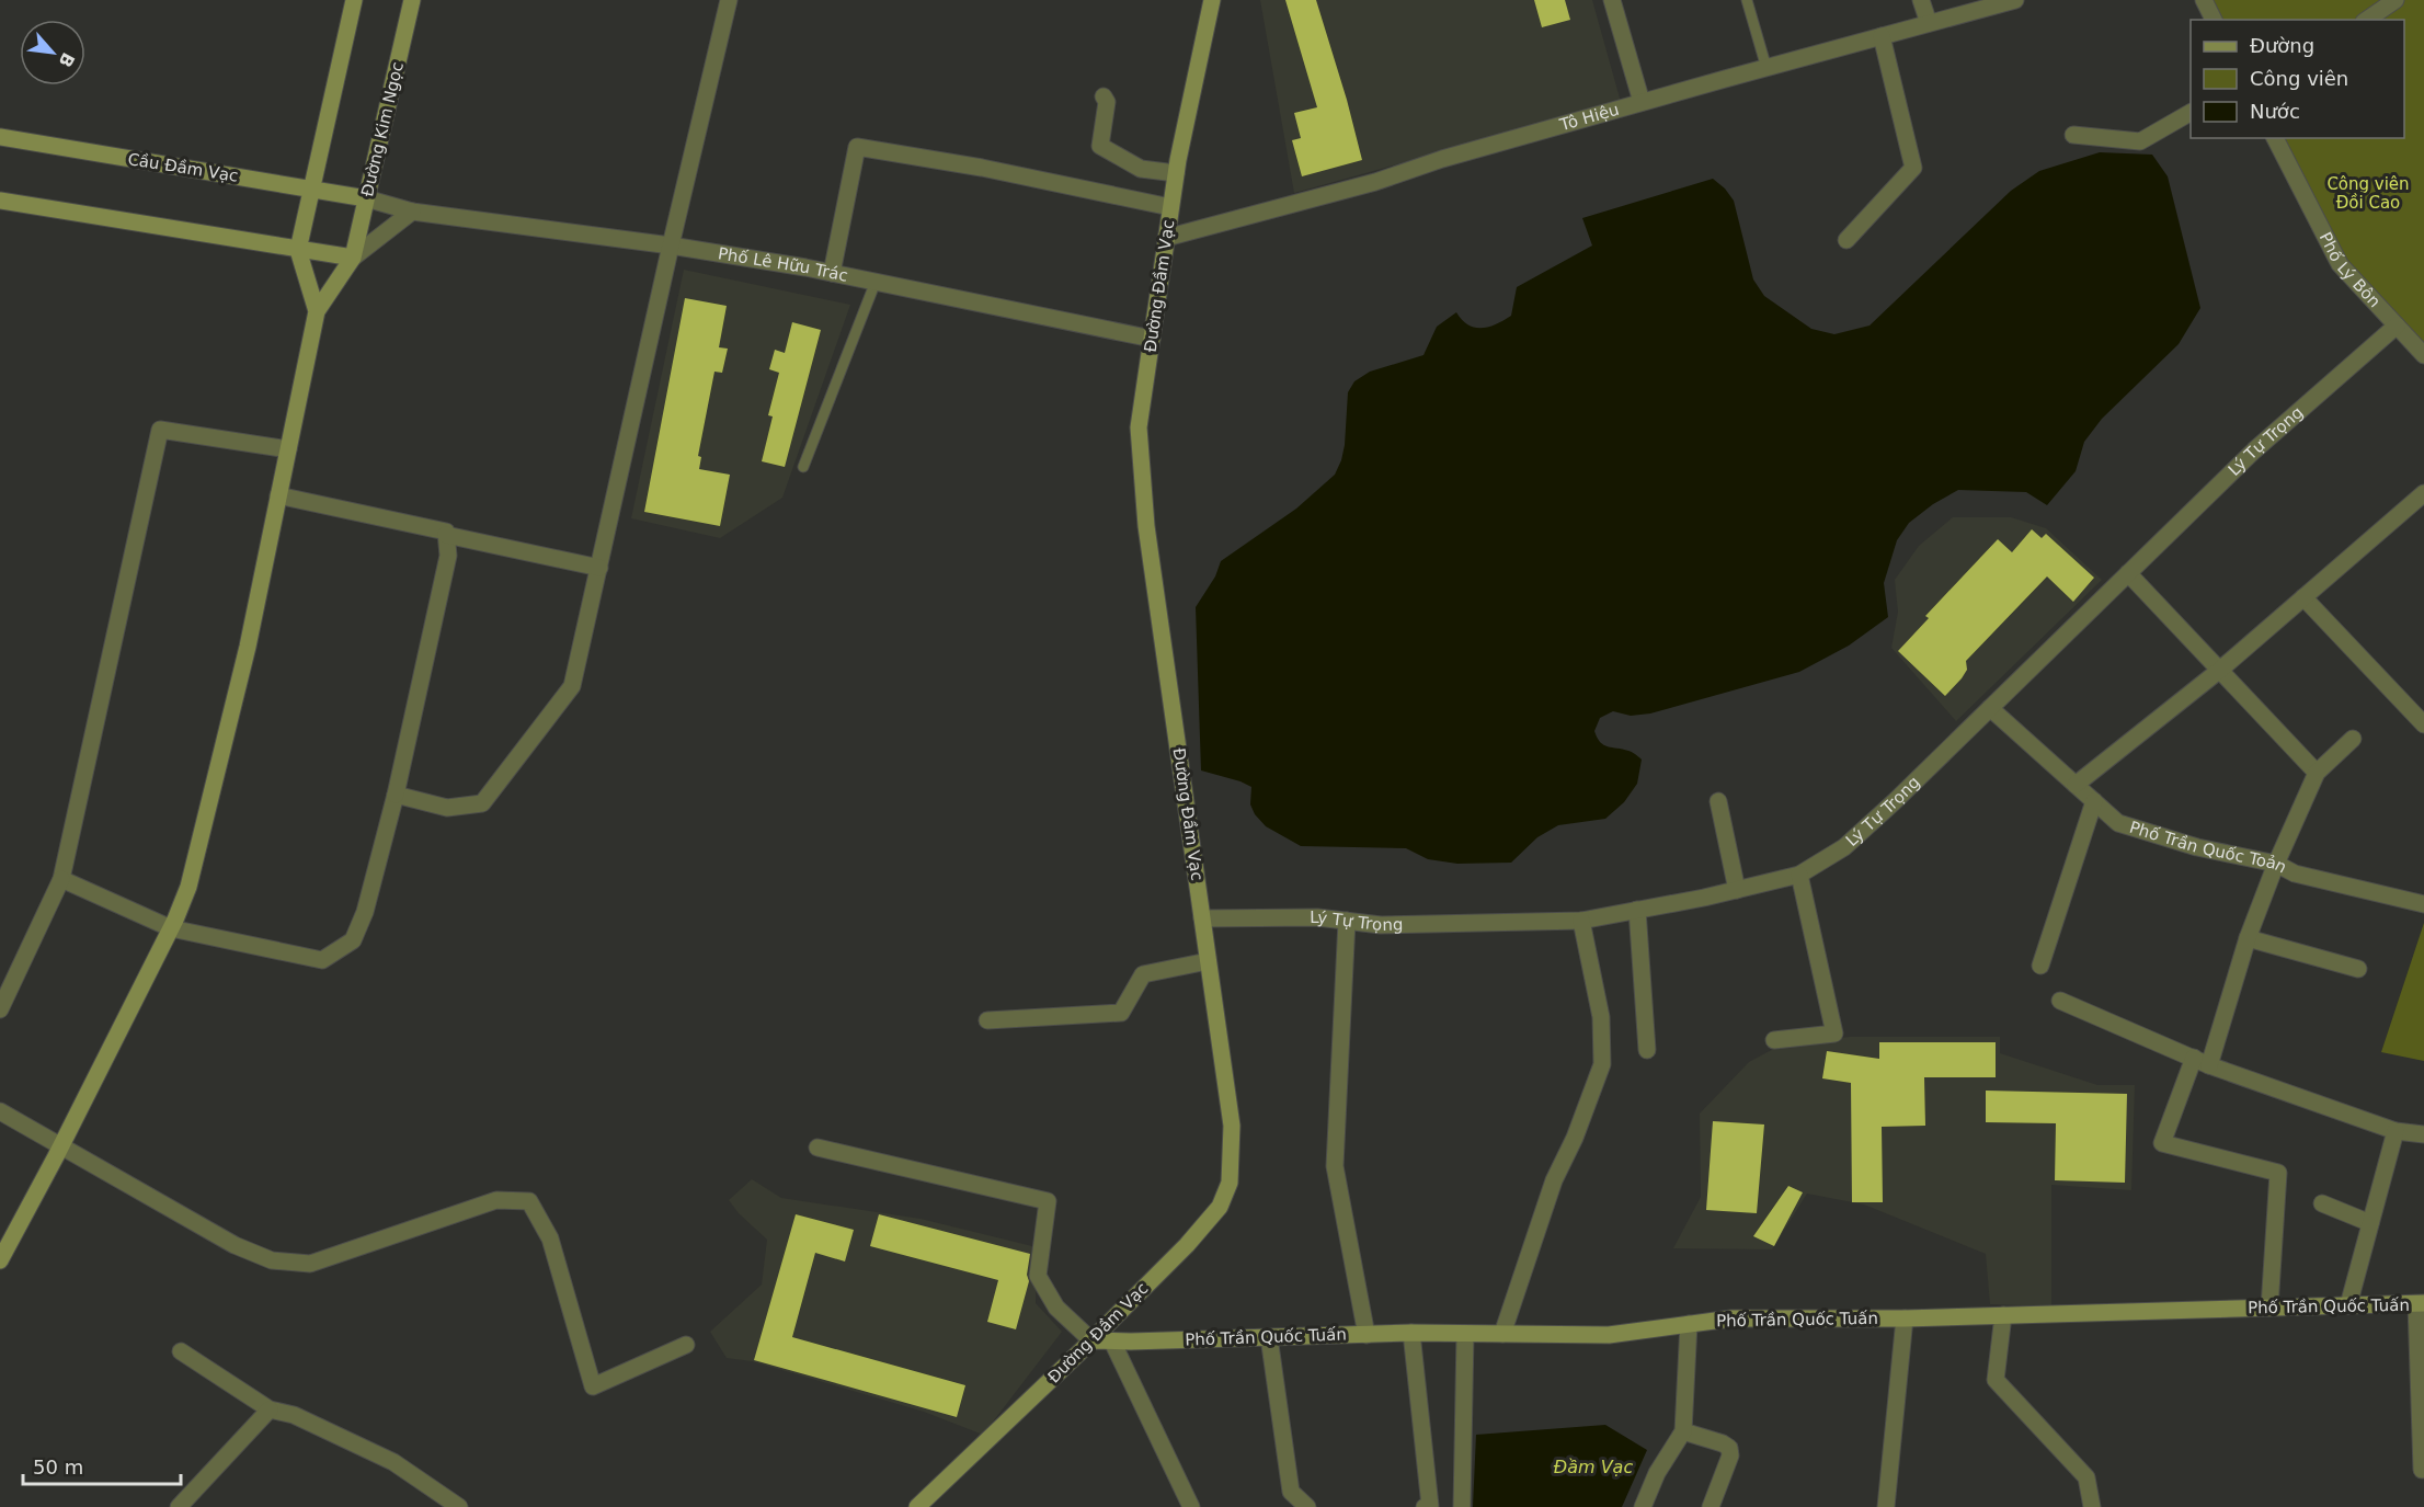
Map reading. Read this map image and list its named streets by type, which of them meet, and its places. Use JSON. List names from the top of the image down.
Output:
{
  "streets": {
    "street": [
      "Tô Hiệu",
      "Đường Kim Ngọc",
      "Cầu Đầm Vạc",
      "Phố Lê Hữu Trác",
      "Phố Lý Bôn",
      "Đường Đầm Vạc",
      "Lý Tự Trọng",
      "Phố Trần Quốc Toản",
      "Phố Trần Quốc Tuấn"
    ]
  },
  "crossings": [
    ["Tô Hiệu", "Đường Đầm Vạc"],
    ["Đường Kim Ngọc", "Cầu Đầm Vạc"],
    ["Đường Kim Ngọc", "Phố Lê Hữu Trác"],
    ["Cầu Đầm Vạc", "Phố Lê Hữu Trác"],
    ["Phố Lê Hữu Trác", "Đường Đầm Vạc"],
    ["Phố Lý Bôn", "Lý Tự Trọng"],
    ["Đường Đầm Vạc", "Lý Tự Trọng"],
    ["Đường Đầm Vạc", "Phố Trần Quốc Tuấn"],
    ["Lý Tự Trọng", "Phố Trần Quốc Toản"]
  ],
  "water": ["Đầm Vạc"],
  "parks": ["Công viên Đồi Cao"],
  "legend": ["Đường", "Công viên", "Nước"],
  "scale_bar": "50 m",
  "north": "bottom right"
}
